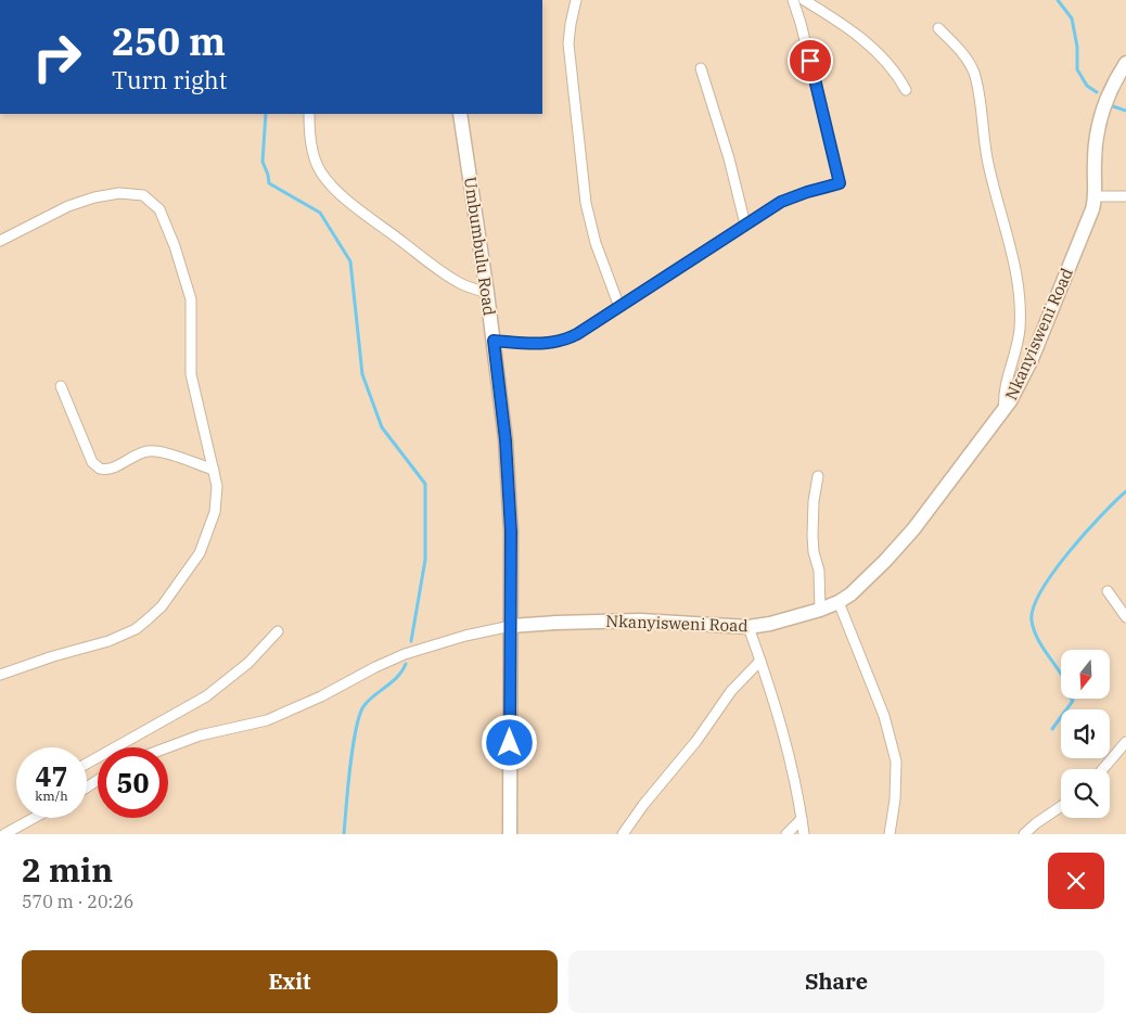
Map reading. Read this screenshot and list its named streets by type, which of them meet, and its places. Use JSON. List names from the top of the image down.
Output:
{
  "streets": {
    "street": ["Umbumbulu Road", "Nkanyisweni Road"]
  },
  "crossings": [
    ["Umbumbulu Road", "Nkanyisweni Road"]
  ],
  "north": "bottom",
  "page": {
    "turn": ["250 m", "Turn right"],
    "speed": "47 km/h",
    "limit": "50",
    "heading": ["2 min", "570 m · 20:26"],
    "buttons": ["Exit", "Share"]
  }
}
